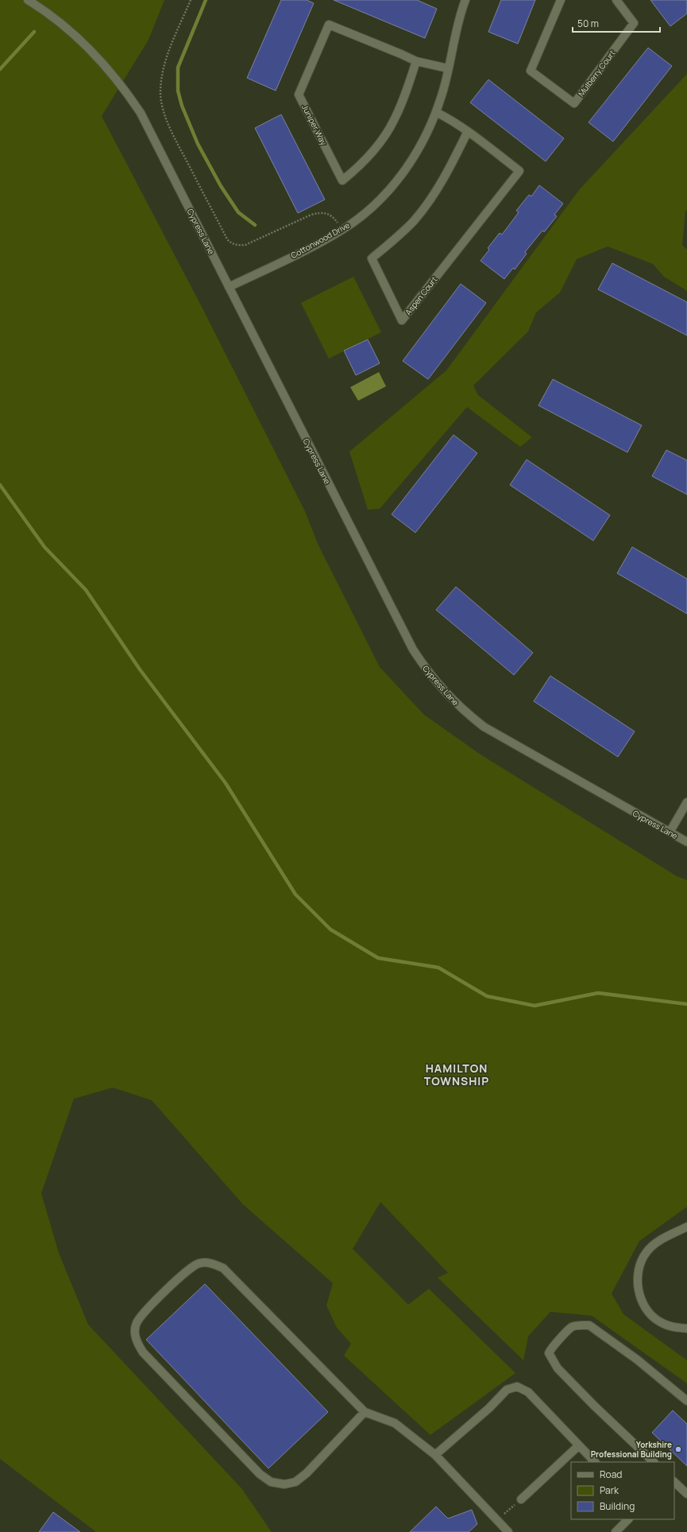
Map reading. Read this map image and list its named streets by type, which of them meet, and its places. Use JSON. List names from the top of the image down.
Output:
{
  "streets": {
    "street": [
      "Mulberry Court",
      "Juniper Way",
      "Cypress Lane",
      "Cottonwood Drive",
      "Aspen Court"
    ]
  },
  "crossings": [
    ["Juniper Way", "Cottonwood Drive"],
    ["Cypress Lane", "Cottonwood Drive"],
    ["Cottonwood Drive", "Aspen Court"]
  ],
  "districts": ["HAMILTON TOWNSHIP"],
  "places": ["Yorkshire Professional Building"],
  "legend": ["Road", "Park", "Building"],
  "scale_bar": "50 m"
}
